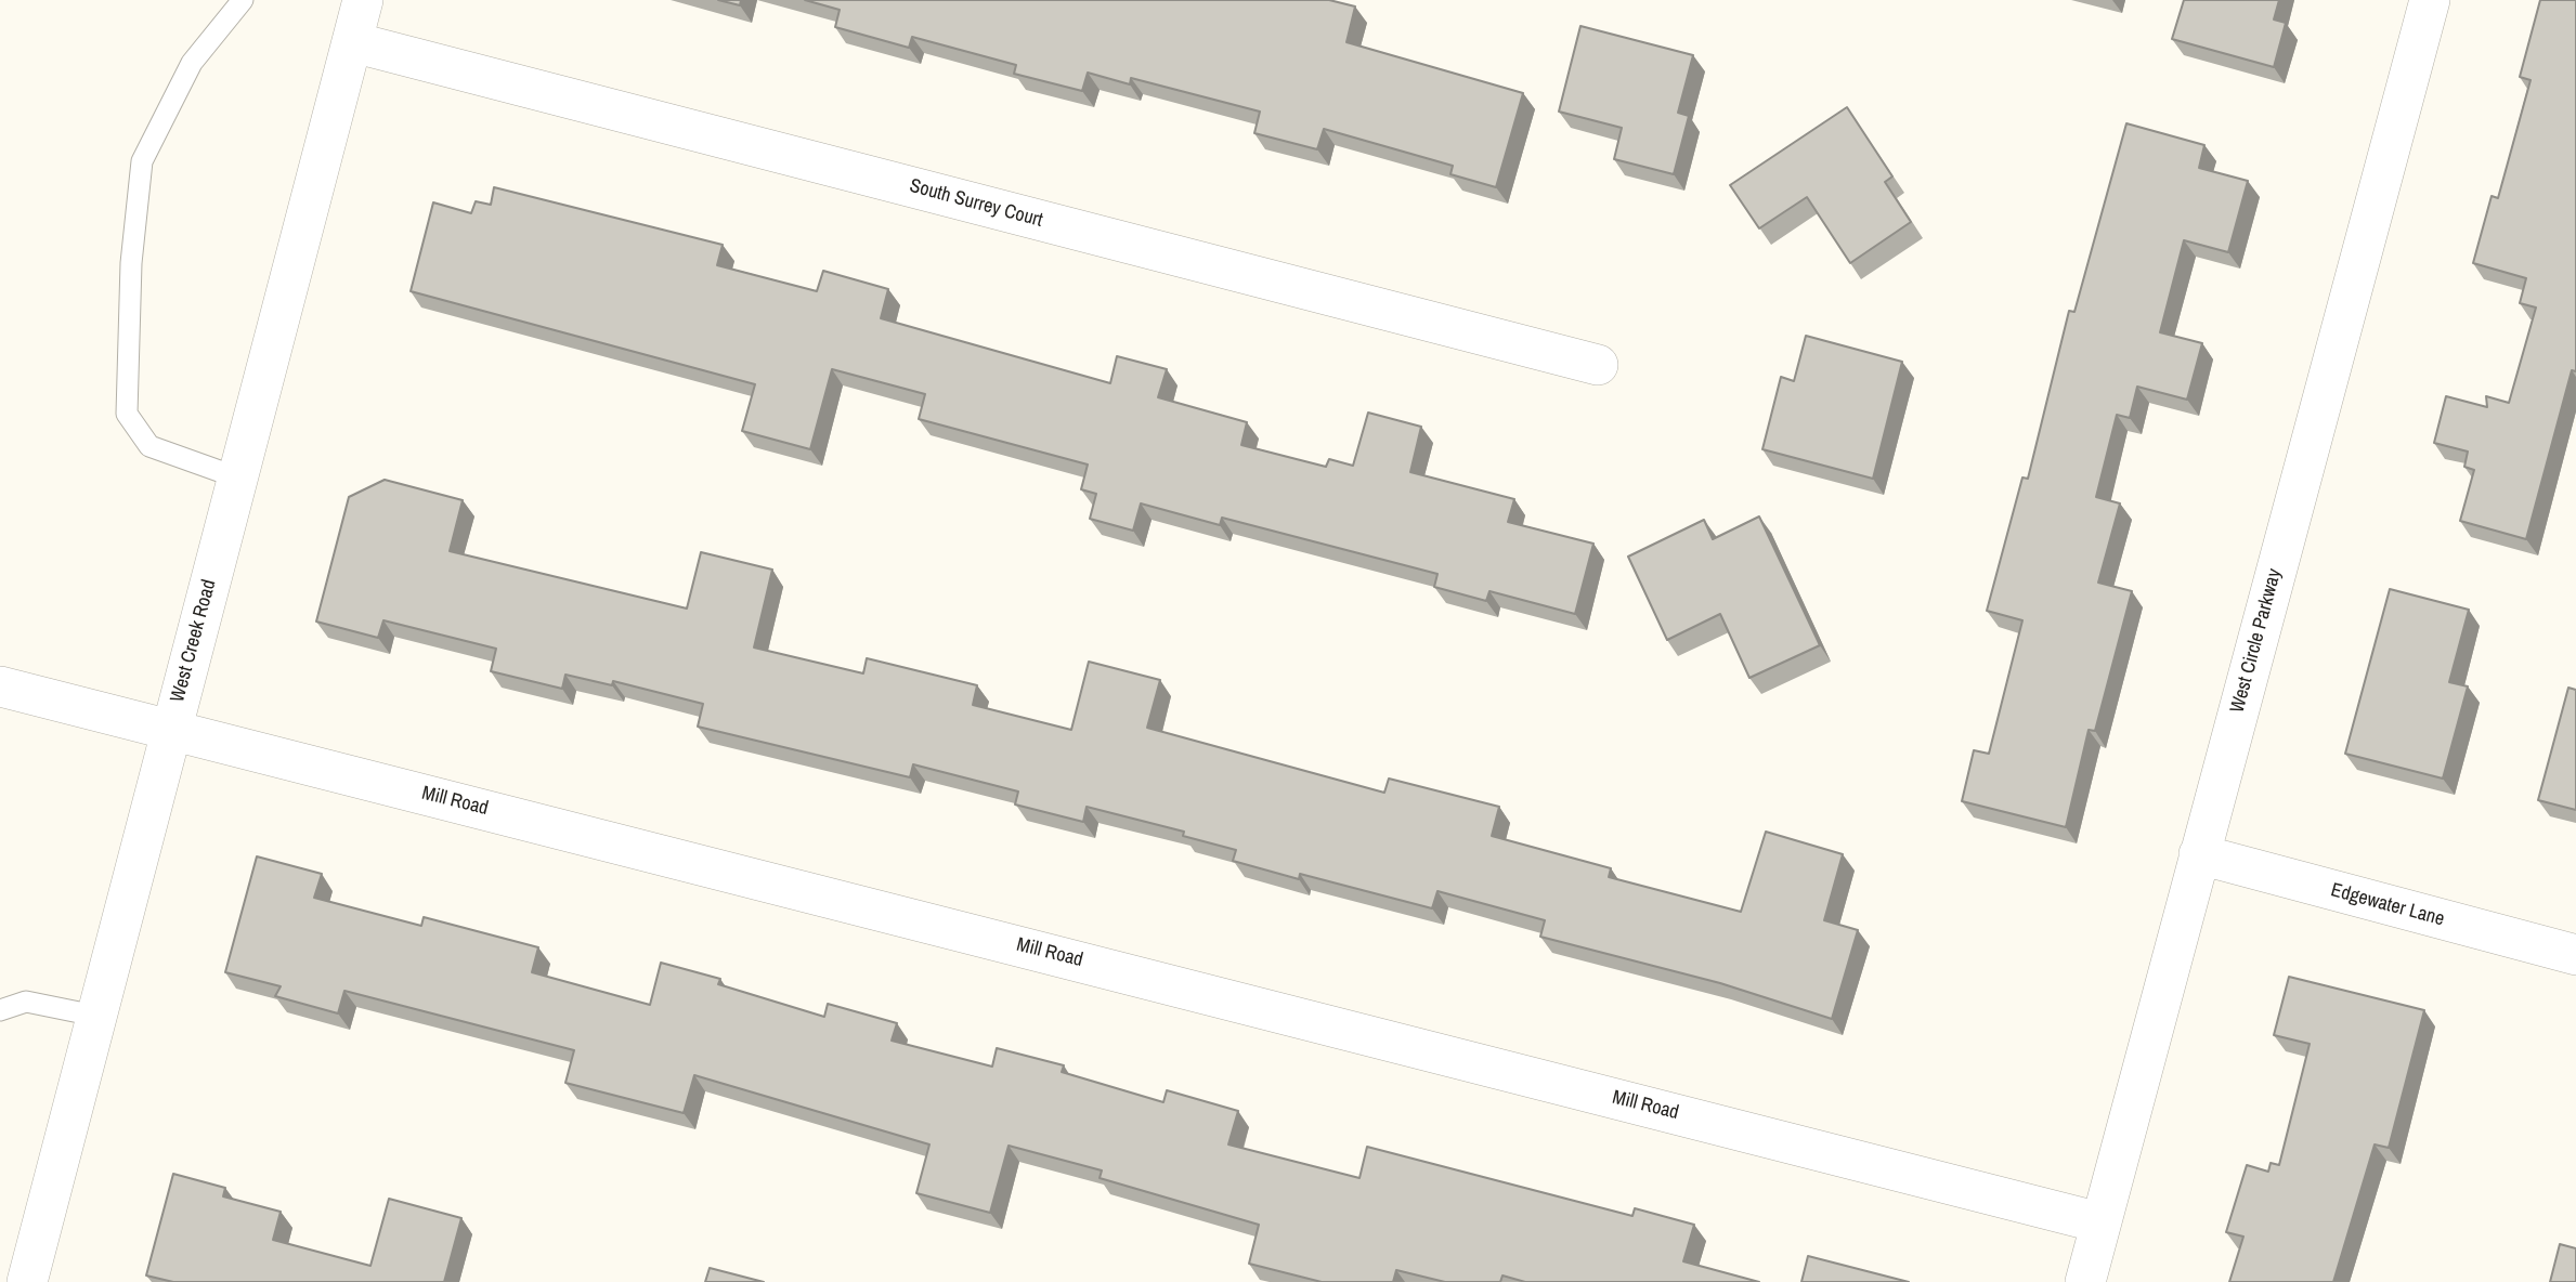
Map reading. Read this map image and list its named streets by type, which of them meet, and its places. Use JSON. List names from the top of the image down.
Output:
{
  "streets": {
    "street": [
      "South Surrey Court",
      "West Creek Road",
      "West Circle Parkway",
      "Mill Road",
      "Edgewater Lane"
    ]
  },
  "crossings": [
    ["South Surrey Court", "West Creek Road"],
    ["West Creek Road", "Mill Road"],
    ["West Circle Parkway", "Mill Road"],
    ["West Circle Parkway", "Edgewater Lane"]
  ]
}
